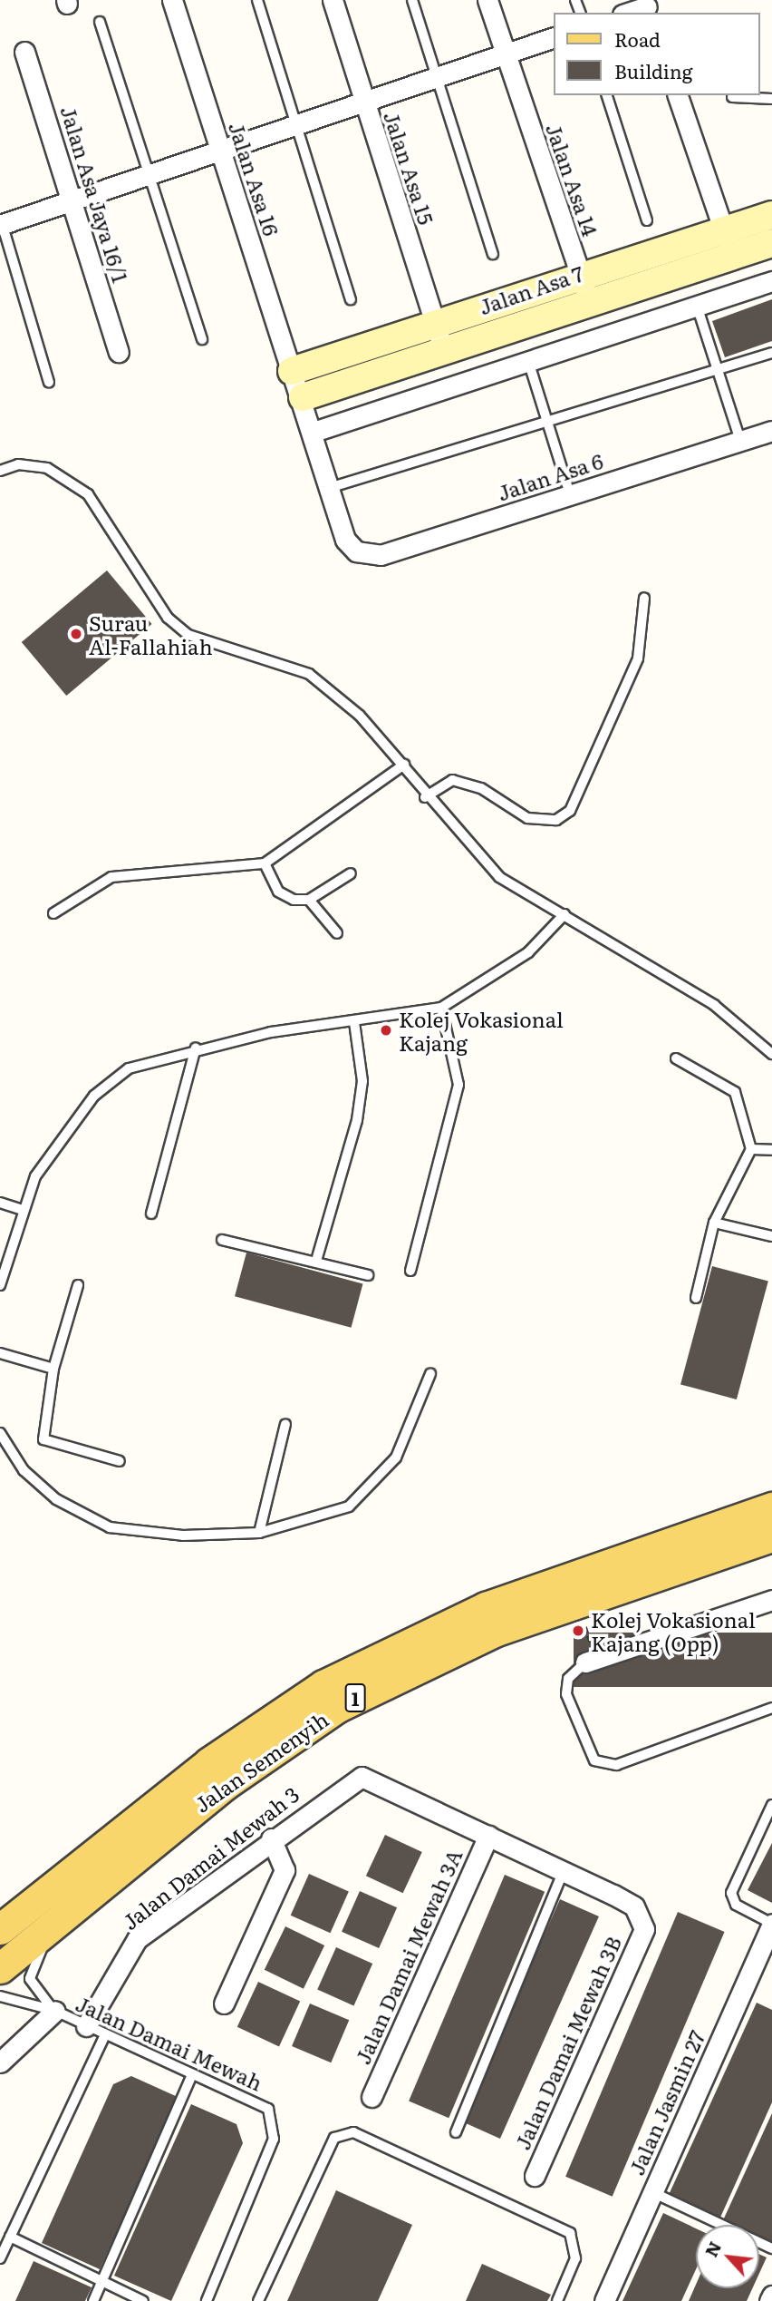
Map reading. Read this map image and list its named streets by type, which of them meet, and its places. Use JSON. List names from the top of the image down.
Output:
{
  "streets": {
    "main road": ["1", "Jalan Semenyih"],
    "street": [
      "Jalan Asa 15",
      "Jalan Asa 16",
      "Jalan Asa 14",
      "Jalan Asa Jaya 16/1",
      "Jalan Asa 7",
      "Jalan Asa 6",
      "Jalan Damai Mewah 3",
      "Jalan Damai Mewah 3A",
      "Jalan Damai Mewah 3B",
      "Jalan Jasmin 27"
    ],
    "lane": ["Jalan Damai Mewah"]
  },
  "crossings": [
    ["Jalan Asa 15", "Jalan Asa 7"],
    ["Jalan Asa 16", "Jalan Asa 7"],
    ["Jalan Asa 16", "Jalan Asa 6"],
    ["Jalan Asa 14", "Jalan Asa 7"],
    ["Jalan Semenyih", "Jalan Damai Mewah"],
    ["Jalan Damai Mewah 3", "Jalan Damai Mewah 3A"],
    ["Jalan Damai Mewah 3", "Jalan Damai Mewah"]
  ],
  "places": ["Surau Al-Fallahiah", "Kolej Vokasional Kajang", "Kolej Vokasional Kajang (Opp)"],
  "legend": ["Road", "Building"],
  "north": "top left"
}
